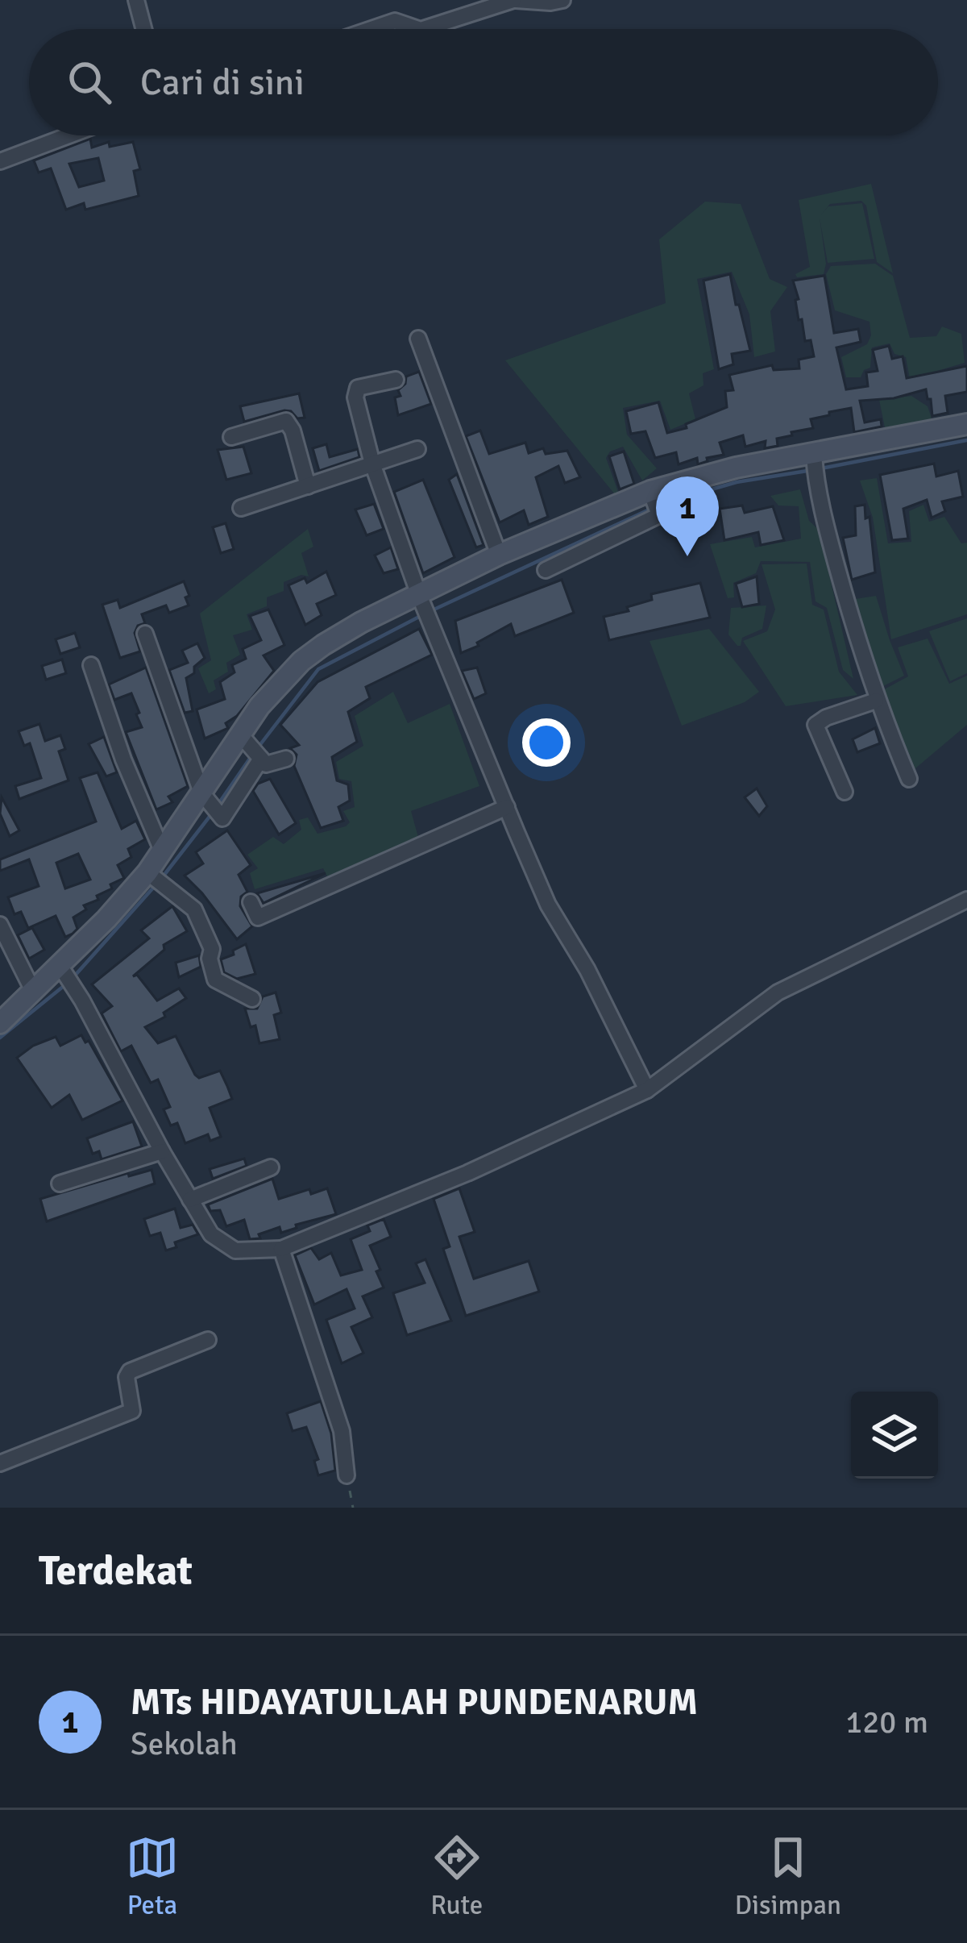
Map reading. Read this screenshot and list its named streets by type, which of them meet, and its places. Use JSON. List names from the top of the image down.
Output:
{
  "page": {
    "search": "Cari di sini",
    "pins": "1",
    "heading": "Terdekat",
    "list": [
      {
        "mark": "1",
        "name": "MTs HIDAYATULLAH PUNDENARUM",
        "note": "Sekolah",
        "value": "120 m"
      }
    ],
    "nav": ["Peta", "Rute", "Disimpan"]
  }
}
